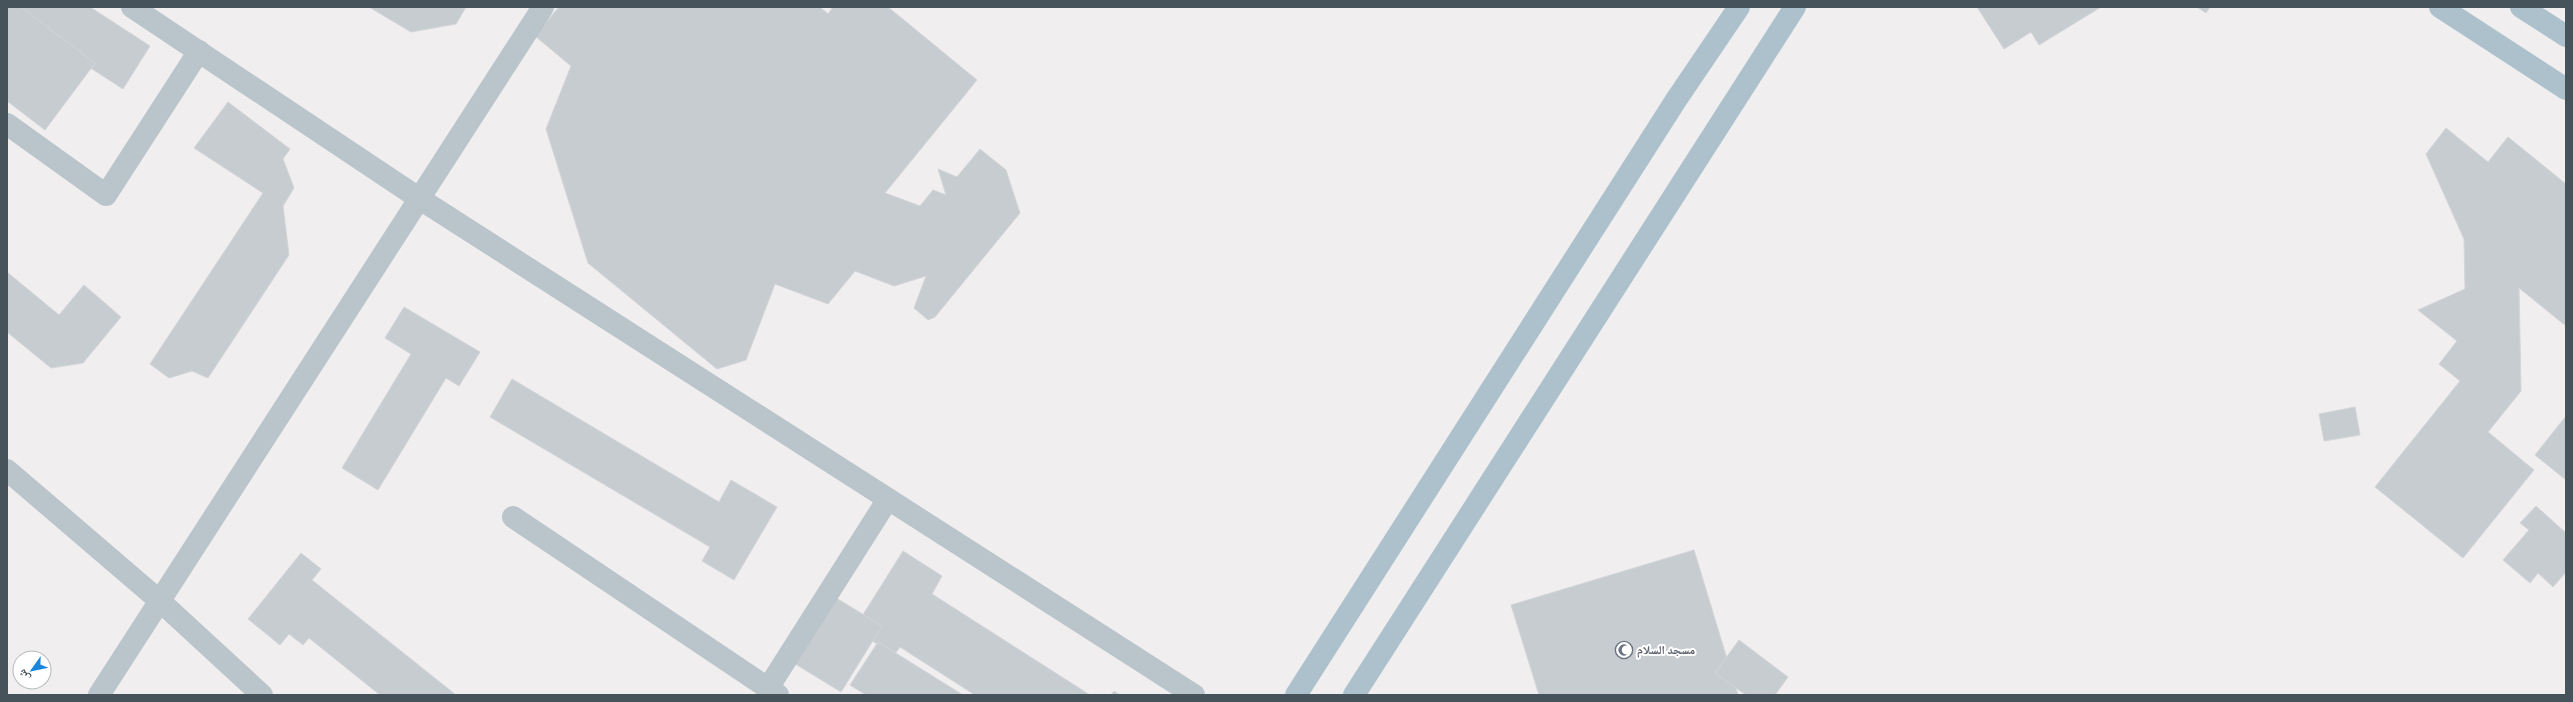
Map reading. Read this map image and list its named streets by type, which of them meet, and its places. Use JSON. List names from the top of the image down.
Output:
{
  "places": {
    "mosque": ["مسجد السلام"]
  },
  "north": "bottom left"
}
